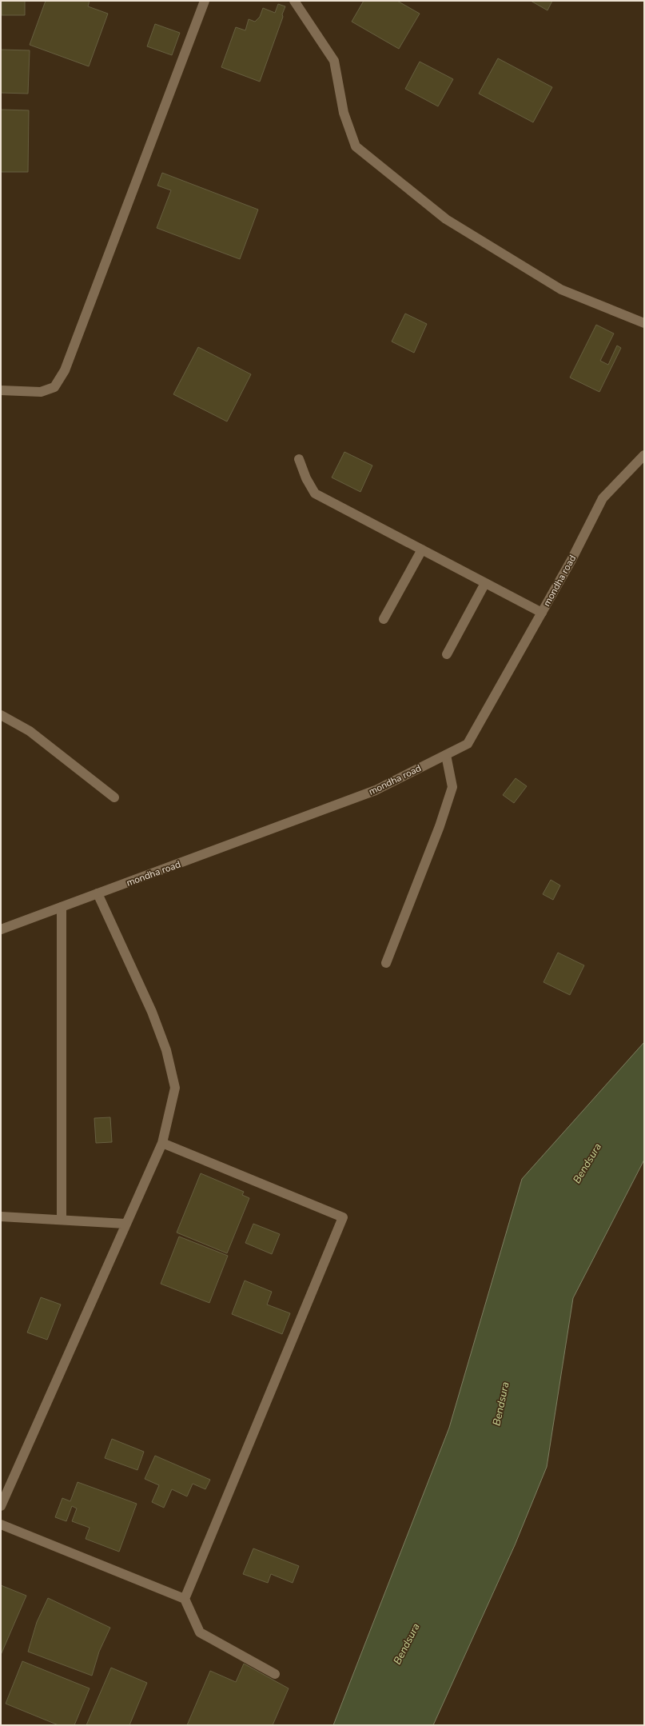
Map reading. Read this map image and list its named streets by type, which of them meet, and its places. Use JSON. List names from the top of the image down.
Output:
{
  "streets": {
    "street": ["mondha road"]
  },
  "water": ["Bendsura"]
}
